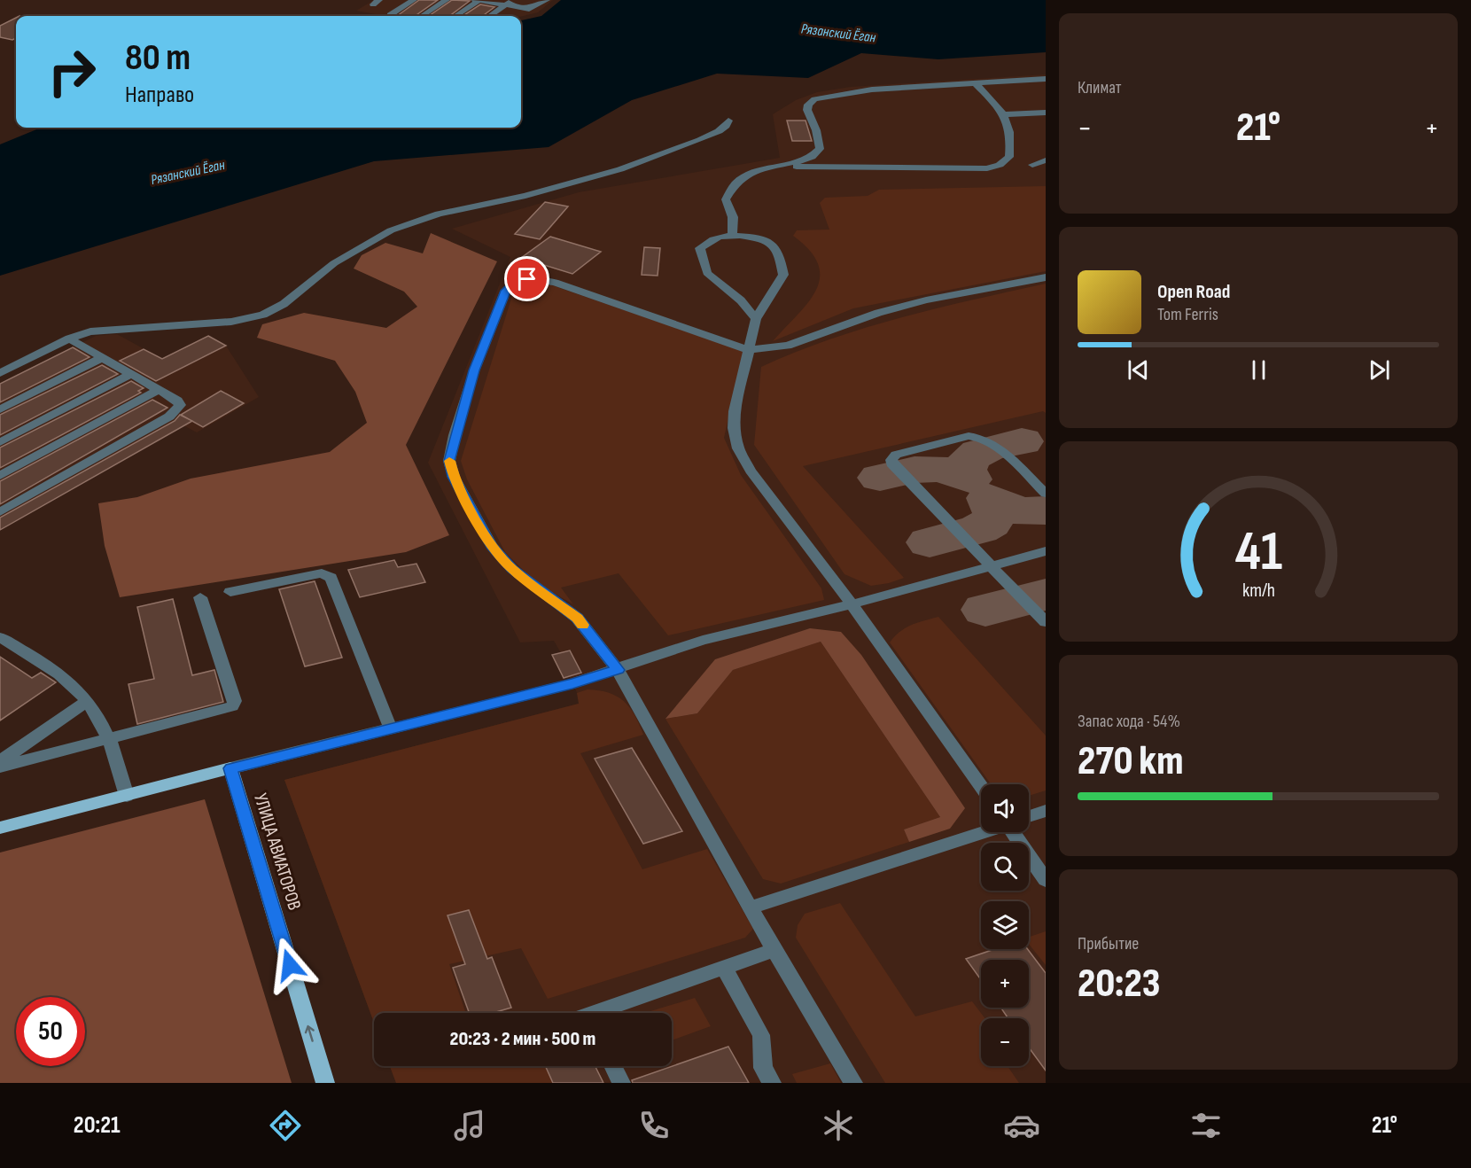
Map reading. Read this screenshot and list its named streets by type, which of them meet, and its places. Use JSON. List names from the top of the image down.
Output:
{
  "streets": {
    "main road": ["УЛИЦА АВИАТОРОВ"]
  },
  "one_way": ["УЛИЦА АВИАТОРОВ"],
  "water": ["Рязанский Ёган"],
  "page": {
    "tile": [
      "Климат",
      ["Запас хода · 54%", "270 km"],
      ["Прибытие", "20:23"]
    ],
    "turn": ["80 m", "Направо"],
    "heat": ["−", "21°", "+"],
    "song": ["Open Road", "Tom Ferris"],
    "map_buttons": ["+", "−"],
    "limit": "50",
    "trip": "20:23 · 2 мин · 500 m",
    "tabs": ["20:21", "21°"],
    "gauge": ["41", "km/h"]
  }
}
